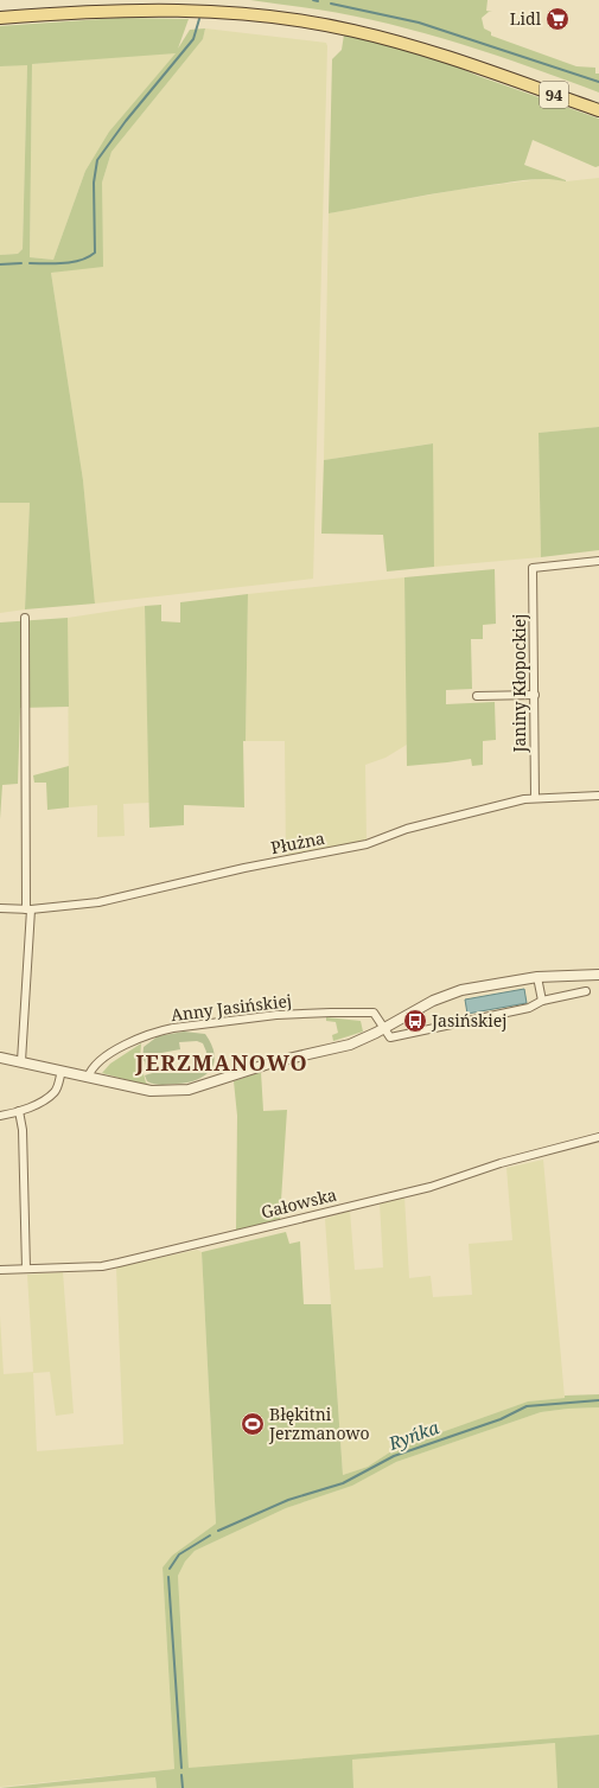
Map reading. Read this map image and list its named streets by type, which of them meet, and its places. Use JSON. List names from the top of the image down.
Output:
{
  "streets": {
    "main road": ["94"],
    "street": [
      "Janiny Kłopockiej",
      "Płużna",
      "Anny Jasińskiej",
      "Gałowska"
    ]
  },
  "crossings": [
    ["Janiny Kłopockiej", "Płużna"]
  ],
  "districts": ["JERZMANOWO"],
  "water": ["Ryńka"],
  "places": {
    "supermarket": ["Lidl"],
    "bus stop": ["Jasińskiej"],
    "sports": ["Błękitni Jerzmanowo"]
  }
}
